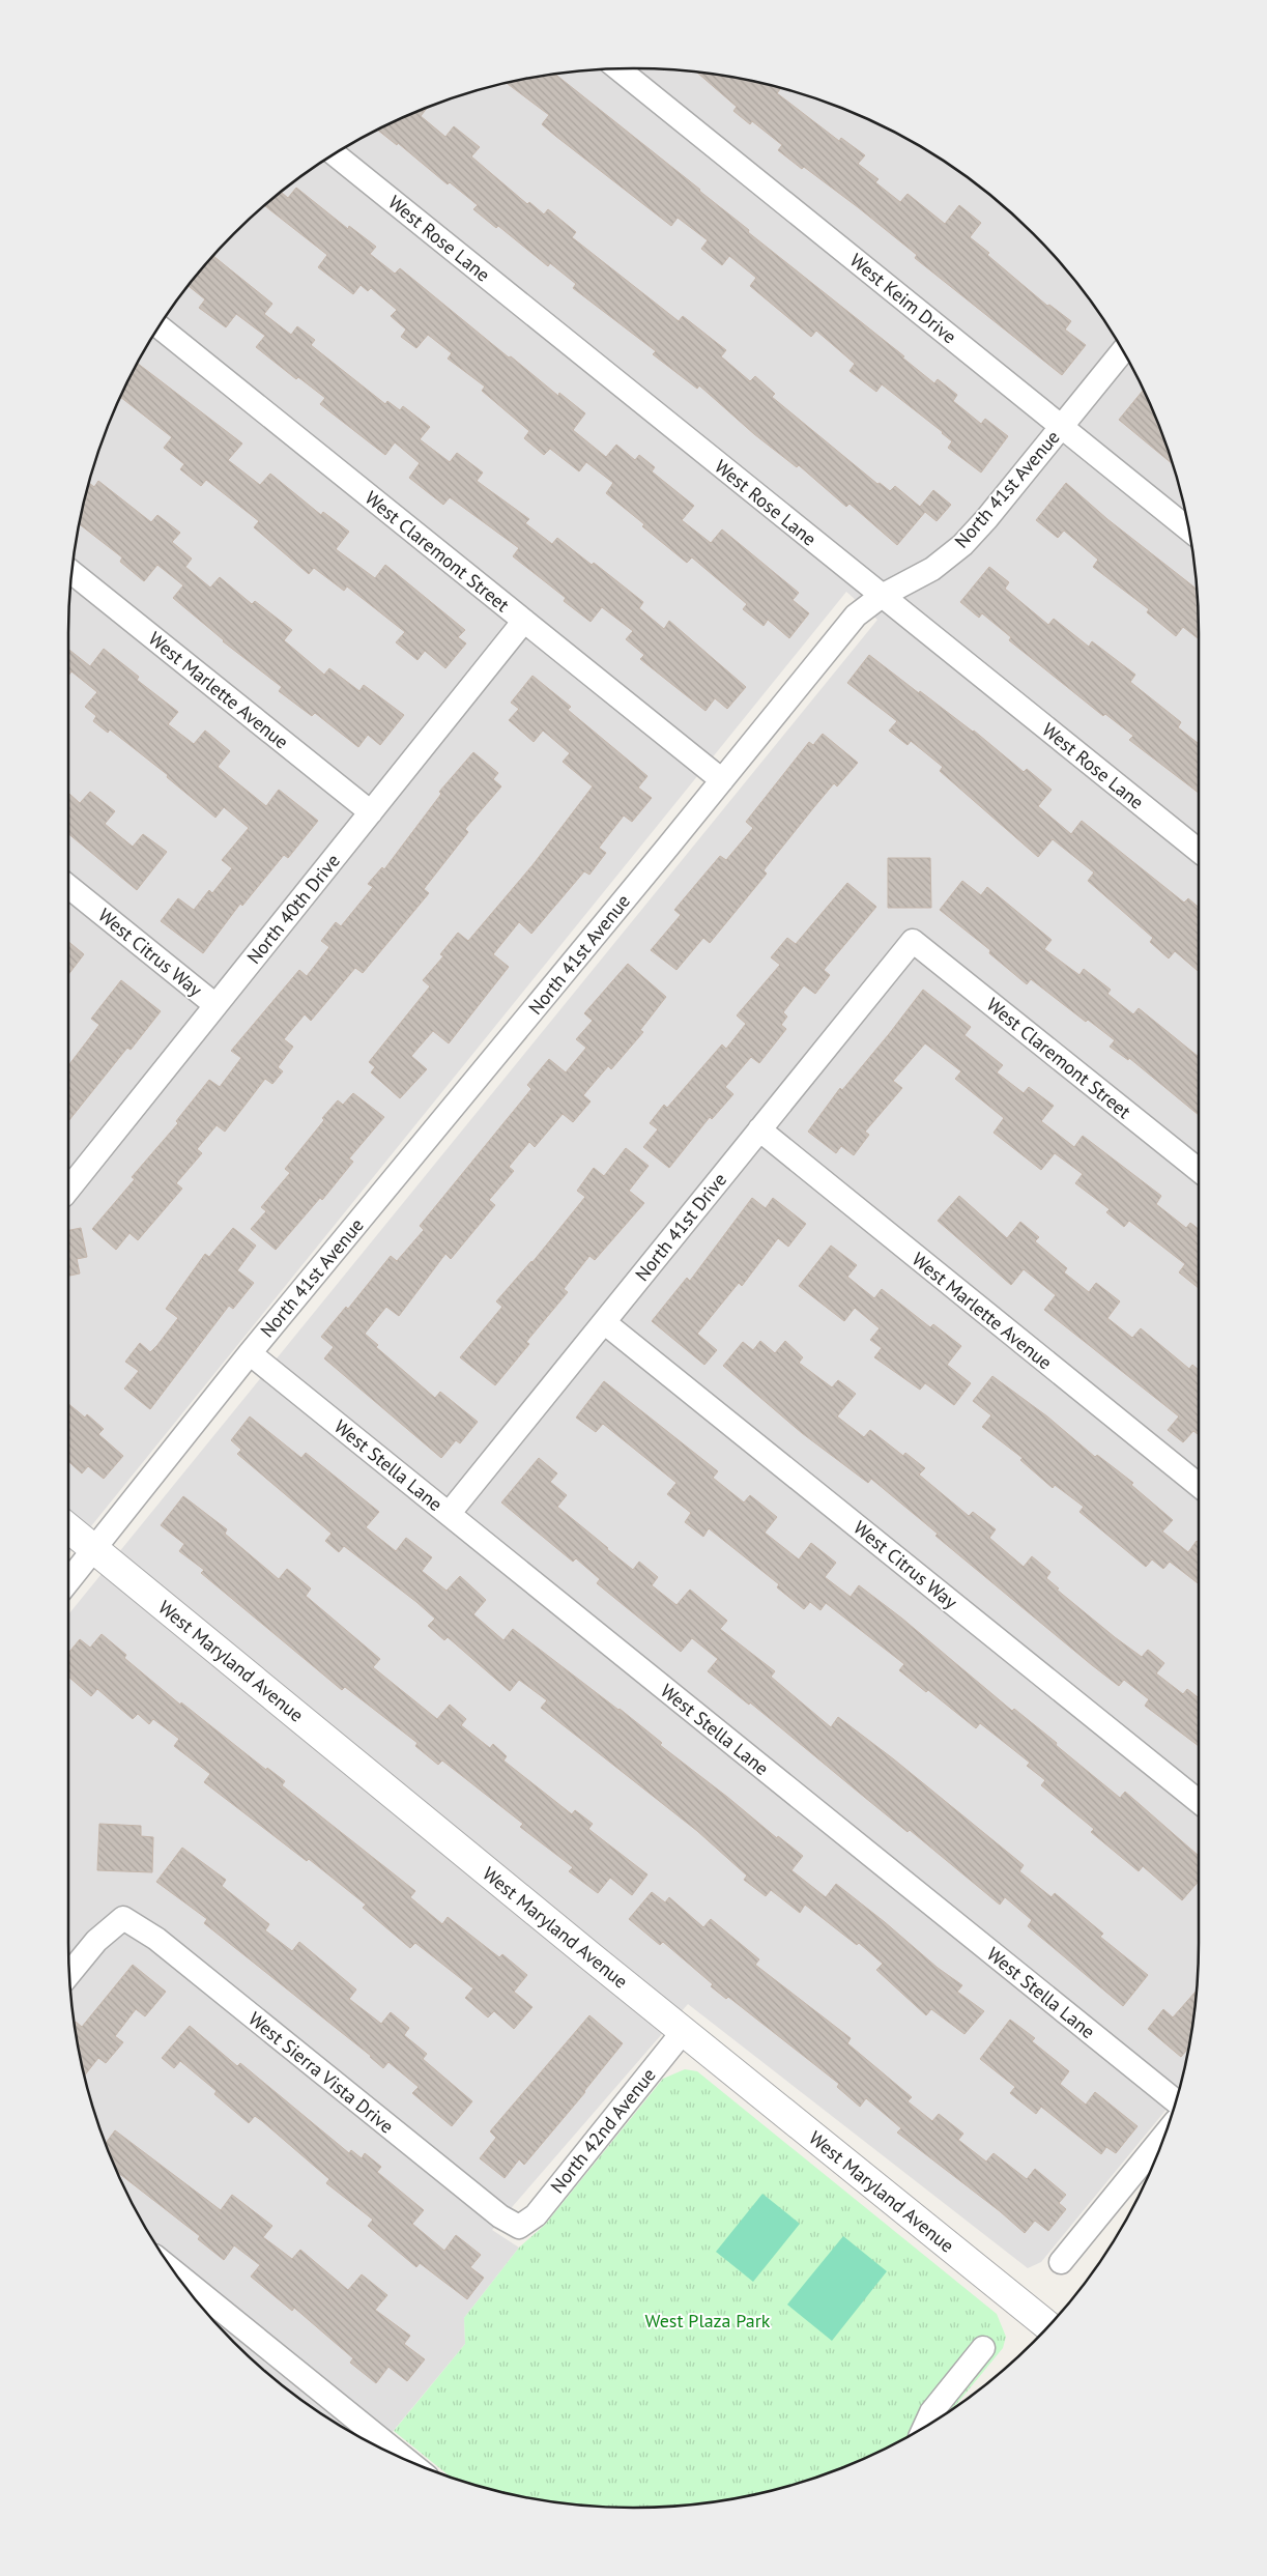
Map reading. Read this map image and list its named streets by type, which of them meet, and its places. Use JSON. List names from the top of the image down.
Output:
{
  "streets": {
    "street": [
      "West Rose Lane",
      "West Keim Drive",
      "North 41st Avenue",
      "West Claremont Street",
      "West Marlette Avenue",
      "North 40th Drive",
      "West Citrus Way",
      "North 41st Drive",
      "West Stella Lane",
      "West Maryland Avenue",
      "West Sierra Vista Drive",
      "North 42nd Avenue"
    ]
  },
  "crossings": [
    ["West Rose Lane", "North 41st Avenue"],
    ["West Keim Drive", "North 41st Avenue"],
    ["North 41st Avenue", "West Claremont Street"],
    ["North 41st Avenue", "West Stella Lane"],
    ["North 41st Avenue", "West Maryland Avenue"],
    ["West Claremont Street", "North 40th Drive"],
    ["West Claremont Street", "North 41st Drive"],
    ["West Marlette Avenue", "North 40th Drive"],
    ["West Marlette Avenue", "North 41st Drive"],
    ["North 40th Drive", "West Citrus Way"],
    ["West Citrus Way", "North 41st Drive"],
    ["North 41st Drive", "West Stella Lane"],
    ["West Maryland Avenue", "North 42nd Avenue"],
    ["West Sierra Vista Drive", "North 42nd Avenue"]
  ],
  "parks": ["West Plaza Park"]
}
